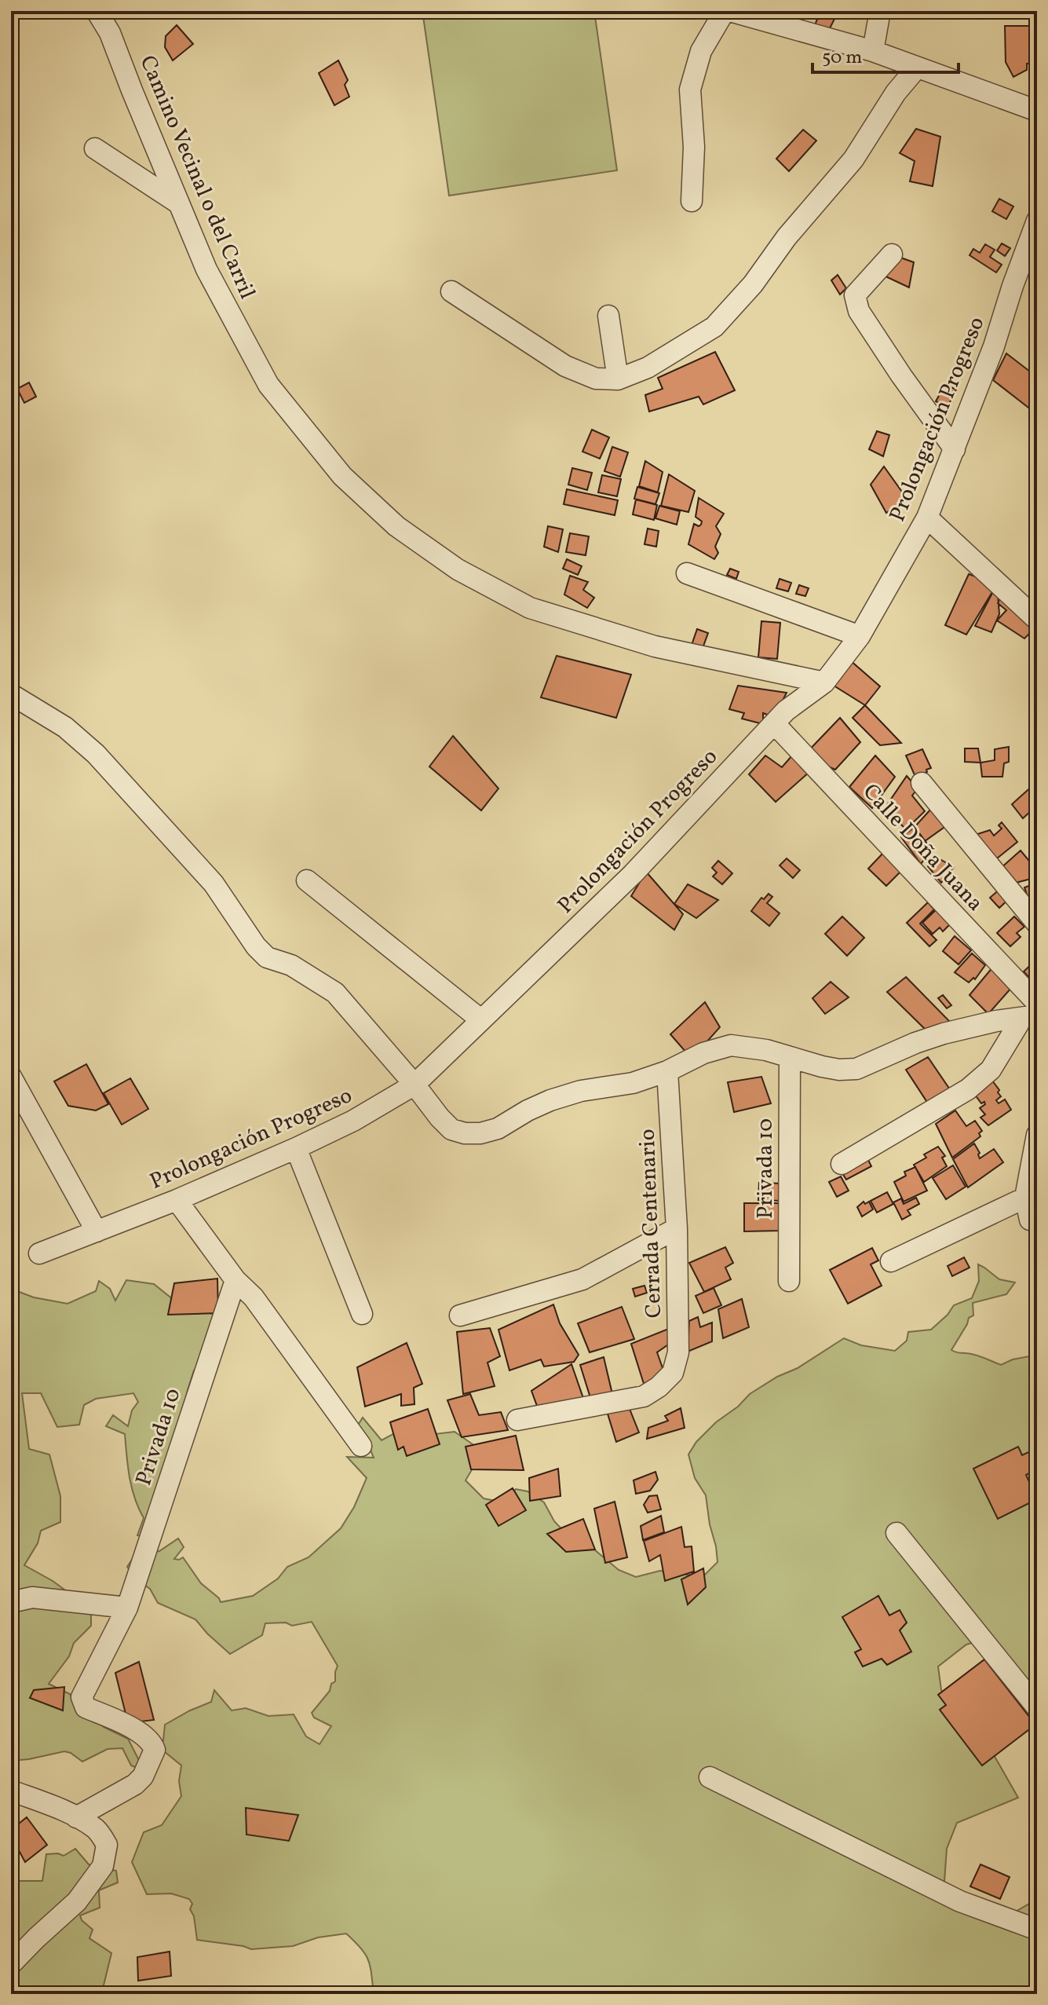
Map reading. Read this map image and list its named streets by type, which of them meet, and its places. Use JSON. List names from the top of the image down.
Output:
{
  "streets": {
    "street": [
      "Camino Vecinal o del Carril",
      "Prolongación Progreso",
      "Calle Doña Juana",
      "Privada 10",
      "Cerrada Centenario"
    ]
  },
  "crossings": [
    ["Camino Vecinal o del Carril", "Prolongación Progreso"],
    ["Prolongación Progreso", "Calle Doña Juana"]
  ],
  "scale_bar": "50 m"
}
